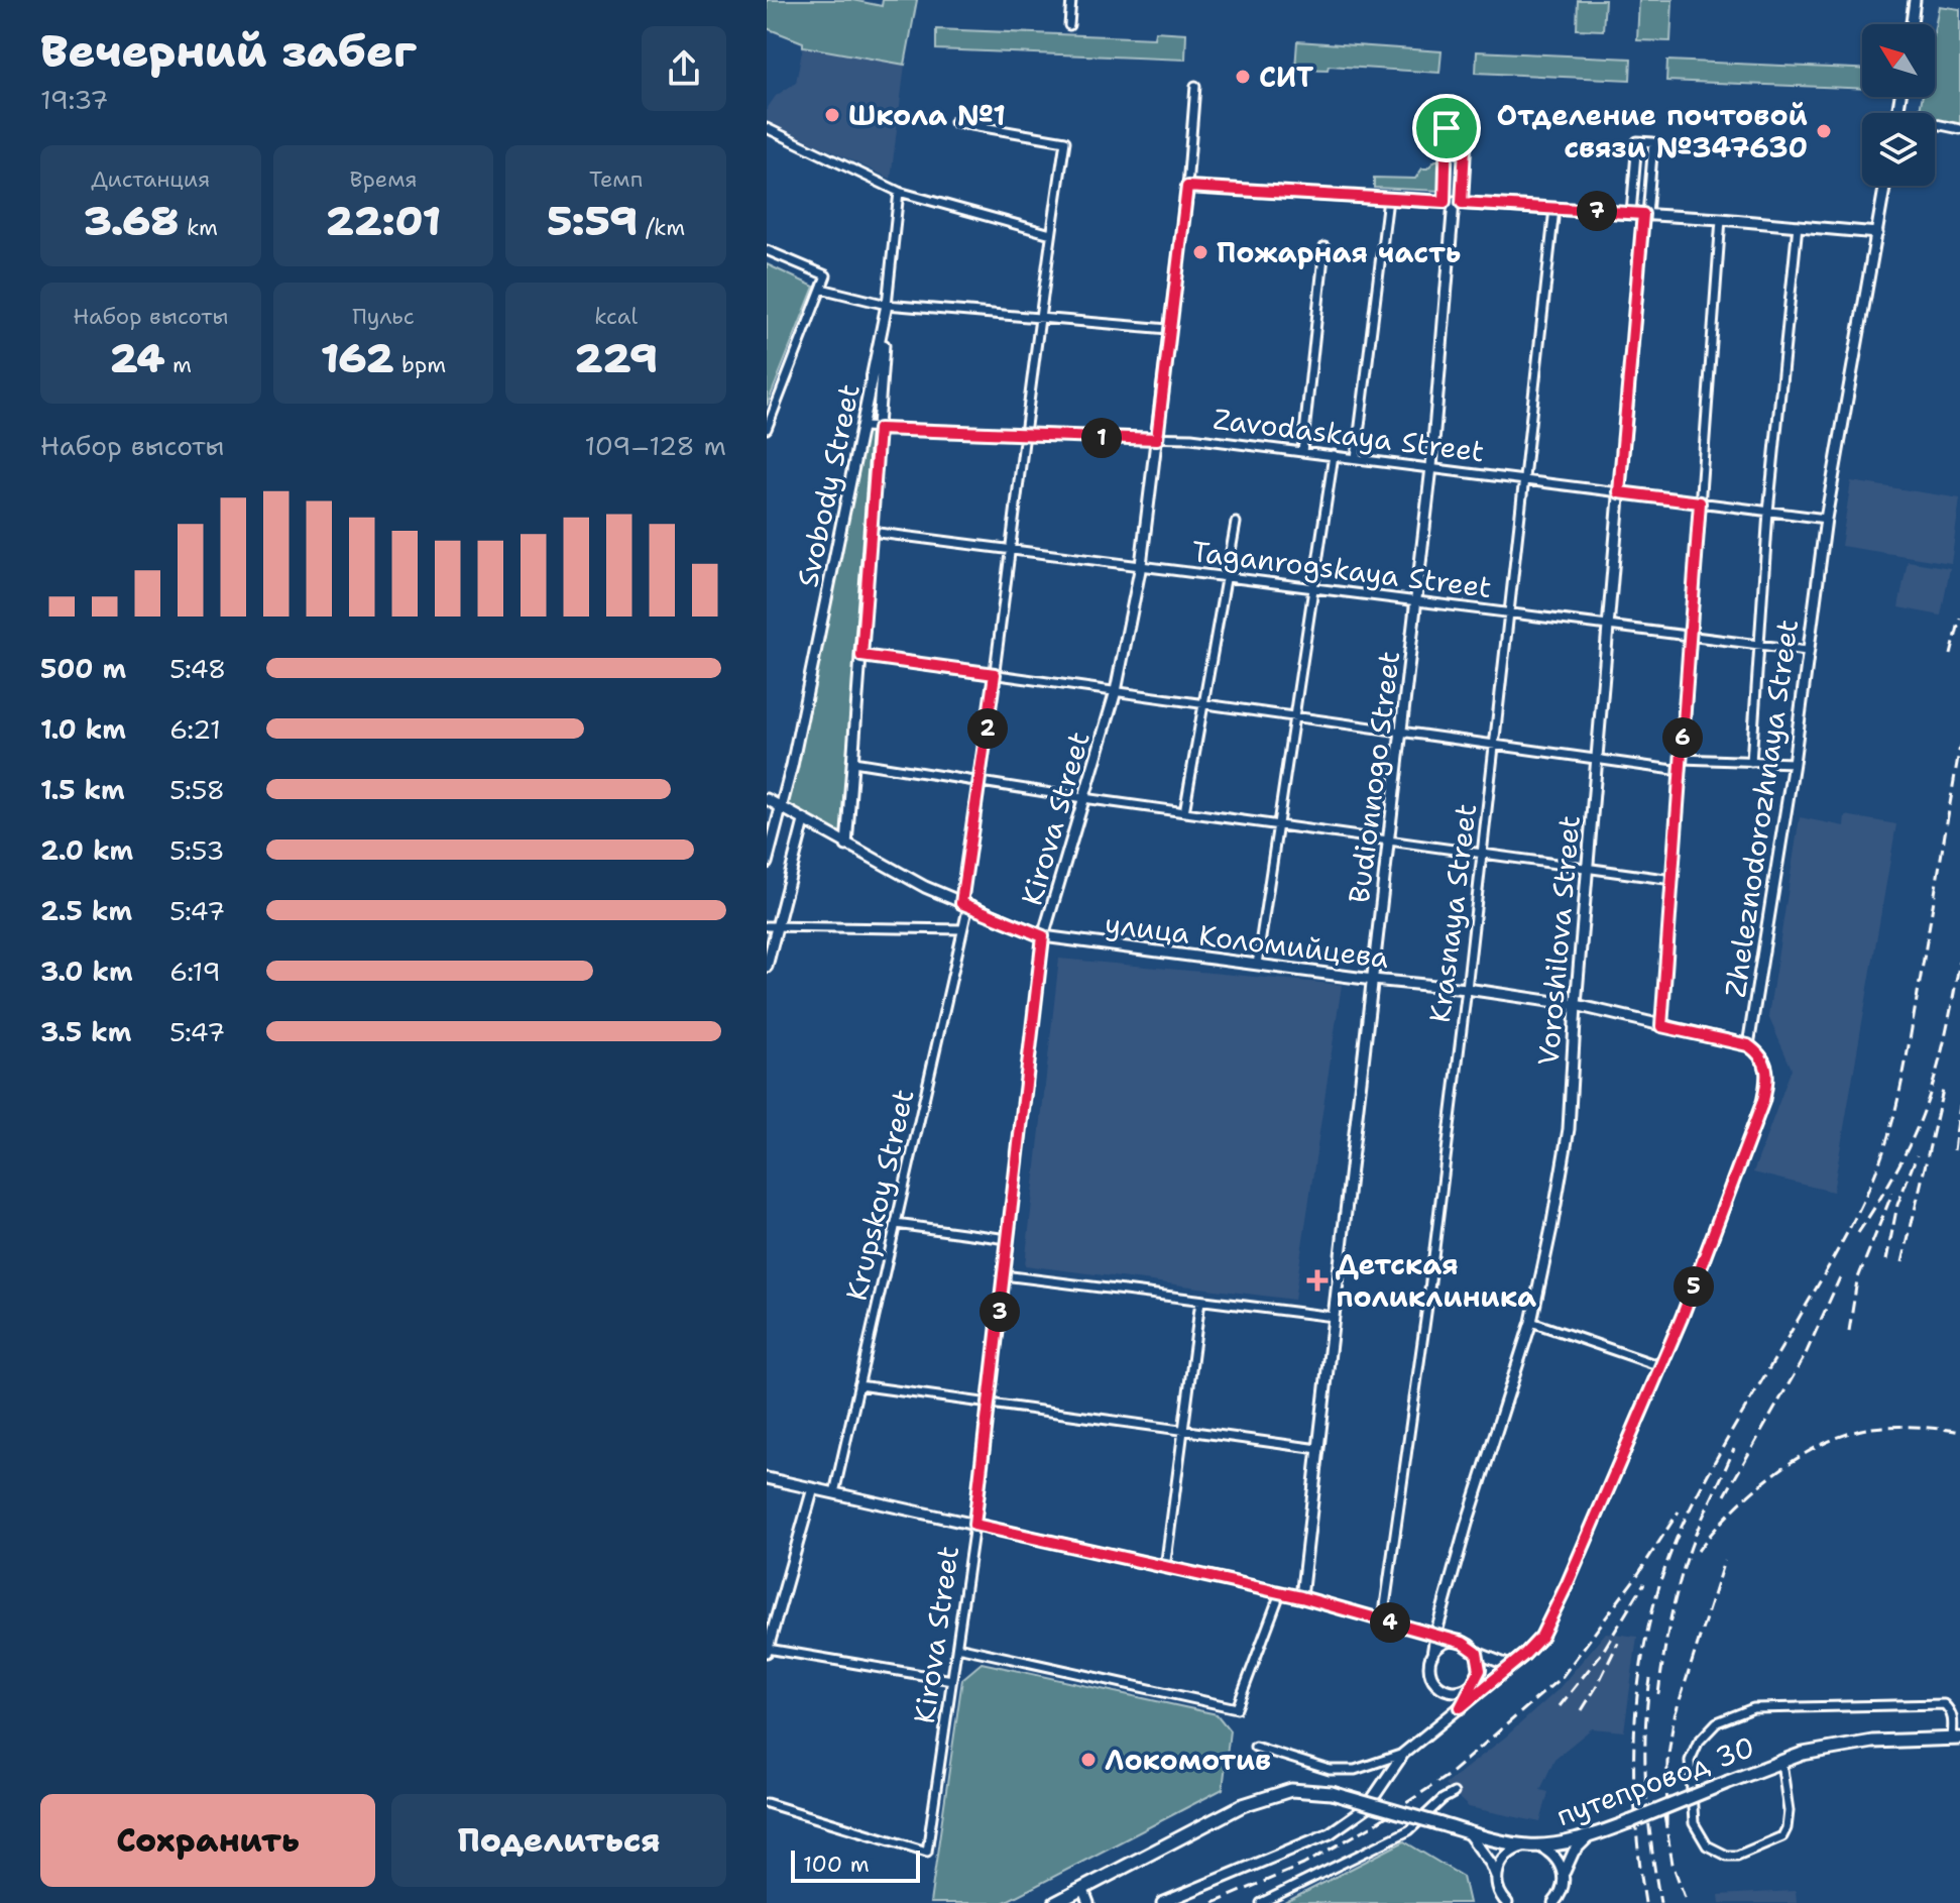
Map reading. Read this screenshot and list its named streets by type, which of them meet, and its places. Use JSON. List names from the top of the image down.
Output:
{
  "streets": {
    "main road": [
      "Svobody Street",
      "Budionnogo Street",
      "Zheleznodorozhnaya Street",
      "Kirova Street",
      "улица Коломийцева",
      "Voroshilova Street",
      "путепровод 30"
    ],
    "street": [
      "Zavodaskaya Street",
      "Taganrogskaya Street",
      "Krasnaya Street",
      "Krupskoy Street"
    ]
  },
  "crossings": [
    ["Zavodaskaya Street", "Svobody Street"],
    ["Zavodaskaya Street", "Budionnogo Street"],
    ["Zavodaskaya Street", "Zheleznodorozhnaya Street"],
    ["Zavodaskaya Street", "Kirova Street"],
    ["Zavodaskaya Street", "Krasnaya Street"],
    ["Zavodaskaya Street", "Voroshilova Street"],
    ["Zavodaskaya Street", "Krupskoy Street"],
    ["Svobody Street", "Taganrogskaya Street"],
    ["Svobody Street", "улица Коломийцева"],
    ["Taganrogskaya Street", "Budionnogo Street"],
    ["Taganrogskaya Street", "Zheleznodorozhnaya Street"],
    ["Taganrogskaya Street", "Kirova Street"],
    ["Taganrogskaya Street", "Krasnaya Street"],
    ["Taganrogskaya Street", "Voroshilova Street"],
    ["Taganrogskaya Street", "Krupskoy Street"],
    ["Budionnogo Street", "улица Коломийцева"],
    ["Zheleznodorozhnaya Street", "улица Коломийцева"],
    ["Kirova Street", "улица Коломийцева"],
    ["Krasnaya Street", "улица Коломийцева"],
    ["улица Коломийцева", "Voroshilova Street"],
    ["улица Коломийцева", "Krupskoy Street"]
  ],
  "places": {
    "other": [
      "СИТ",
      "Школа №1",
      "Отделение почтовой связи №347630",
      "Пожарная часть",
      "Локомотив"
    ],
    "health": ["Детская поликлиника"]
  },
  "scale_bar": "100 m",
  "north": "top left",
  "page": {
    "heading": ["Вечерний забег", "19:37"],
    "stats": [
      ["Дистанция", "3.68 km"],
      ["Время", "22:01"],
      ["Темп", "5:59 /km"],
      ["Набор высоты", "24 m"],
      ["Пульс", "162 bpm"],
      ["kcal", "229"]
    ],
    "pins": [
      "7",
      "1",
      "2",
      "6",
      "5",
      "3",
      "4"
    ],
    "chart": ["Набор высоты", "109–128 m"],
    "list": [
      {
        "name": "500 m",
        "note": "5:48"
      },
      {
        "name": "1.0 km",
        "note": "6:21"
      },
      {
        "name": "1.5 km",
        "note": "5:58"
      },
      {
        "name": "2.0 km",
        "note": "5:53"
      },
      {
        "name": "2.5 km",
        "note": "5:47"
      },
      {
        "name": "3.0 km",
        "note": "6:19"
      },
      {
        "name": "3.5 km",
        "note": "5:47"
      }
    ],
    "buttons": ["Сохранить", "Поделиться"],
    "scale": "100 m"
  }
}
